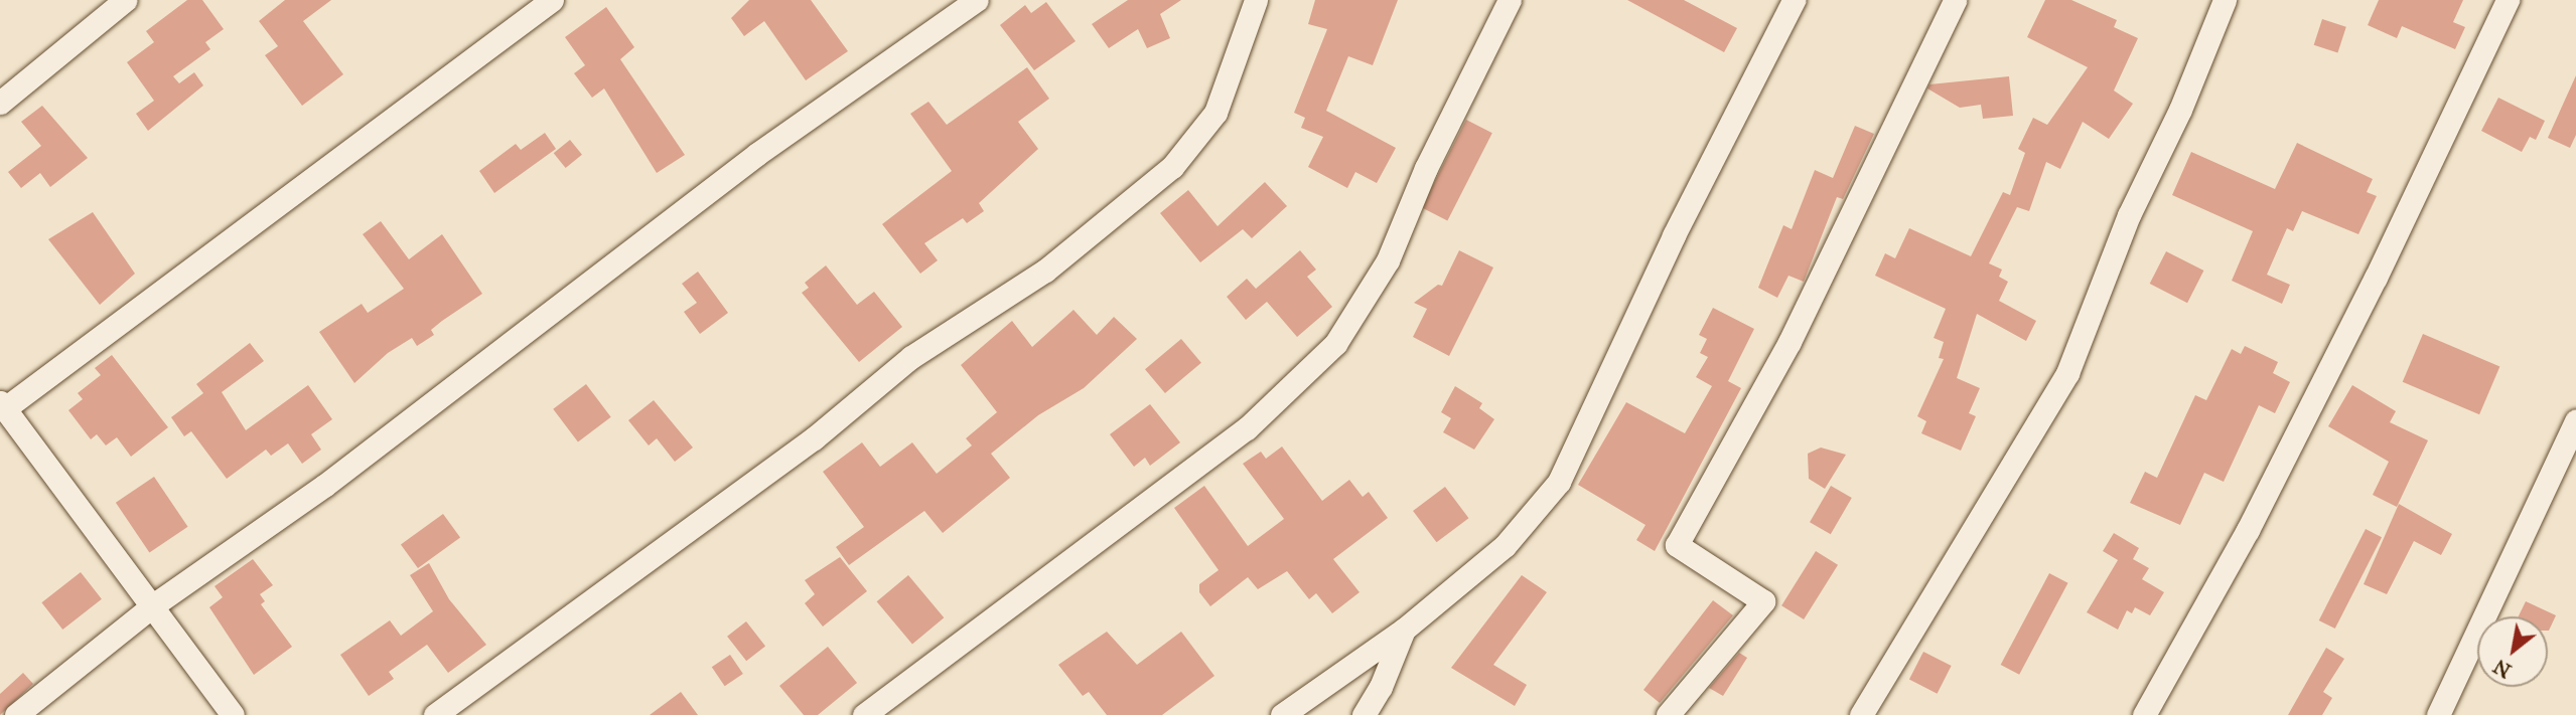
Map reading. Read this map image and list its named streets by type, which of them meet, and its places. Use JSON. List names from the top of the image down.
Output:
{
  "north": "bottom left"
}
